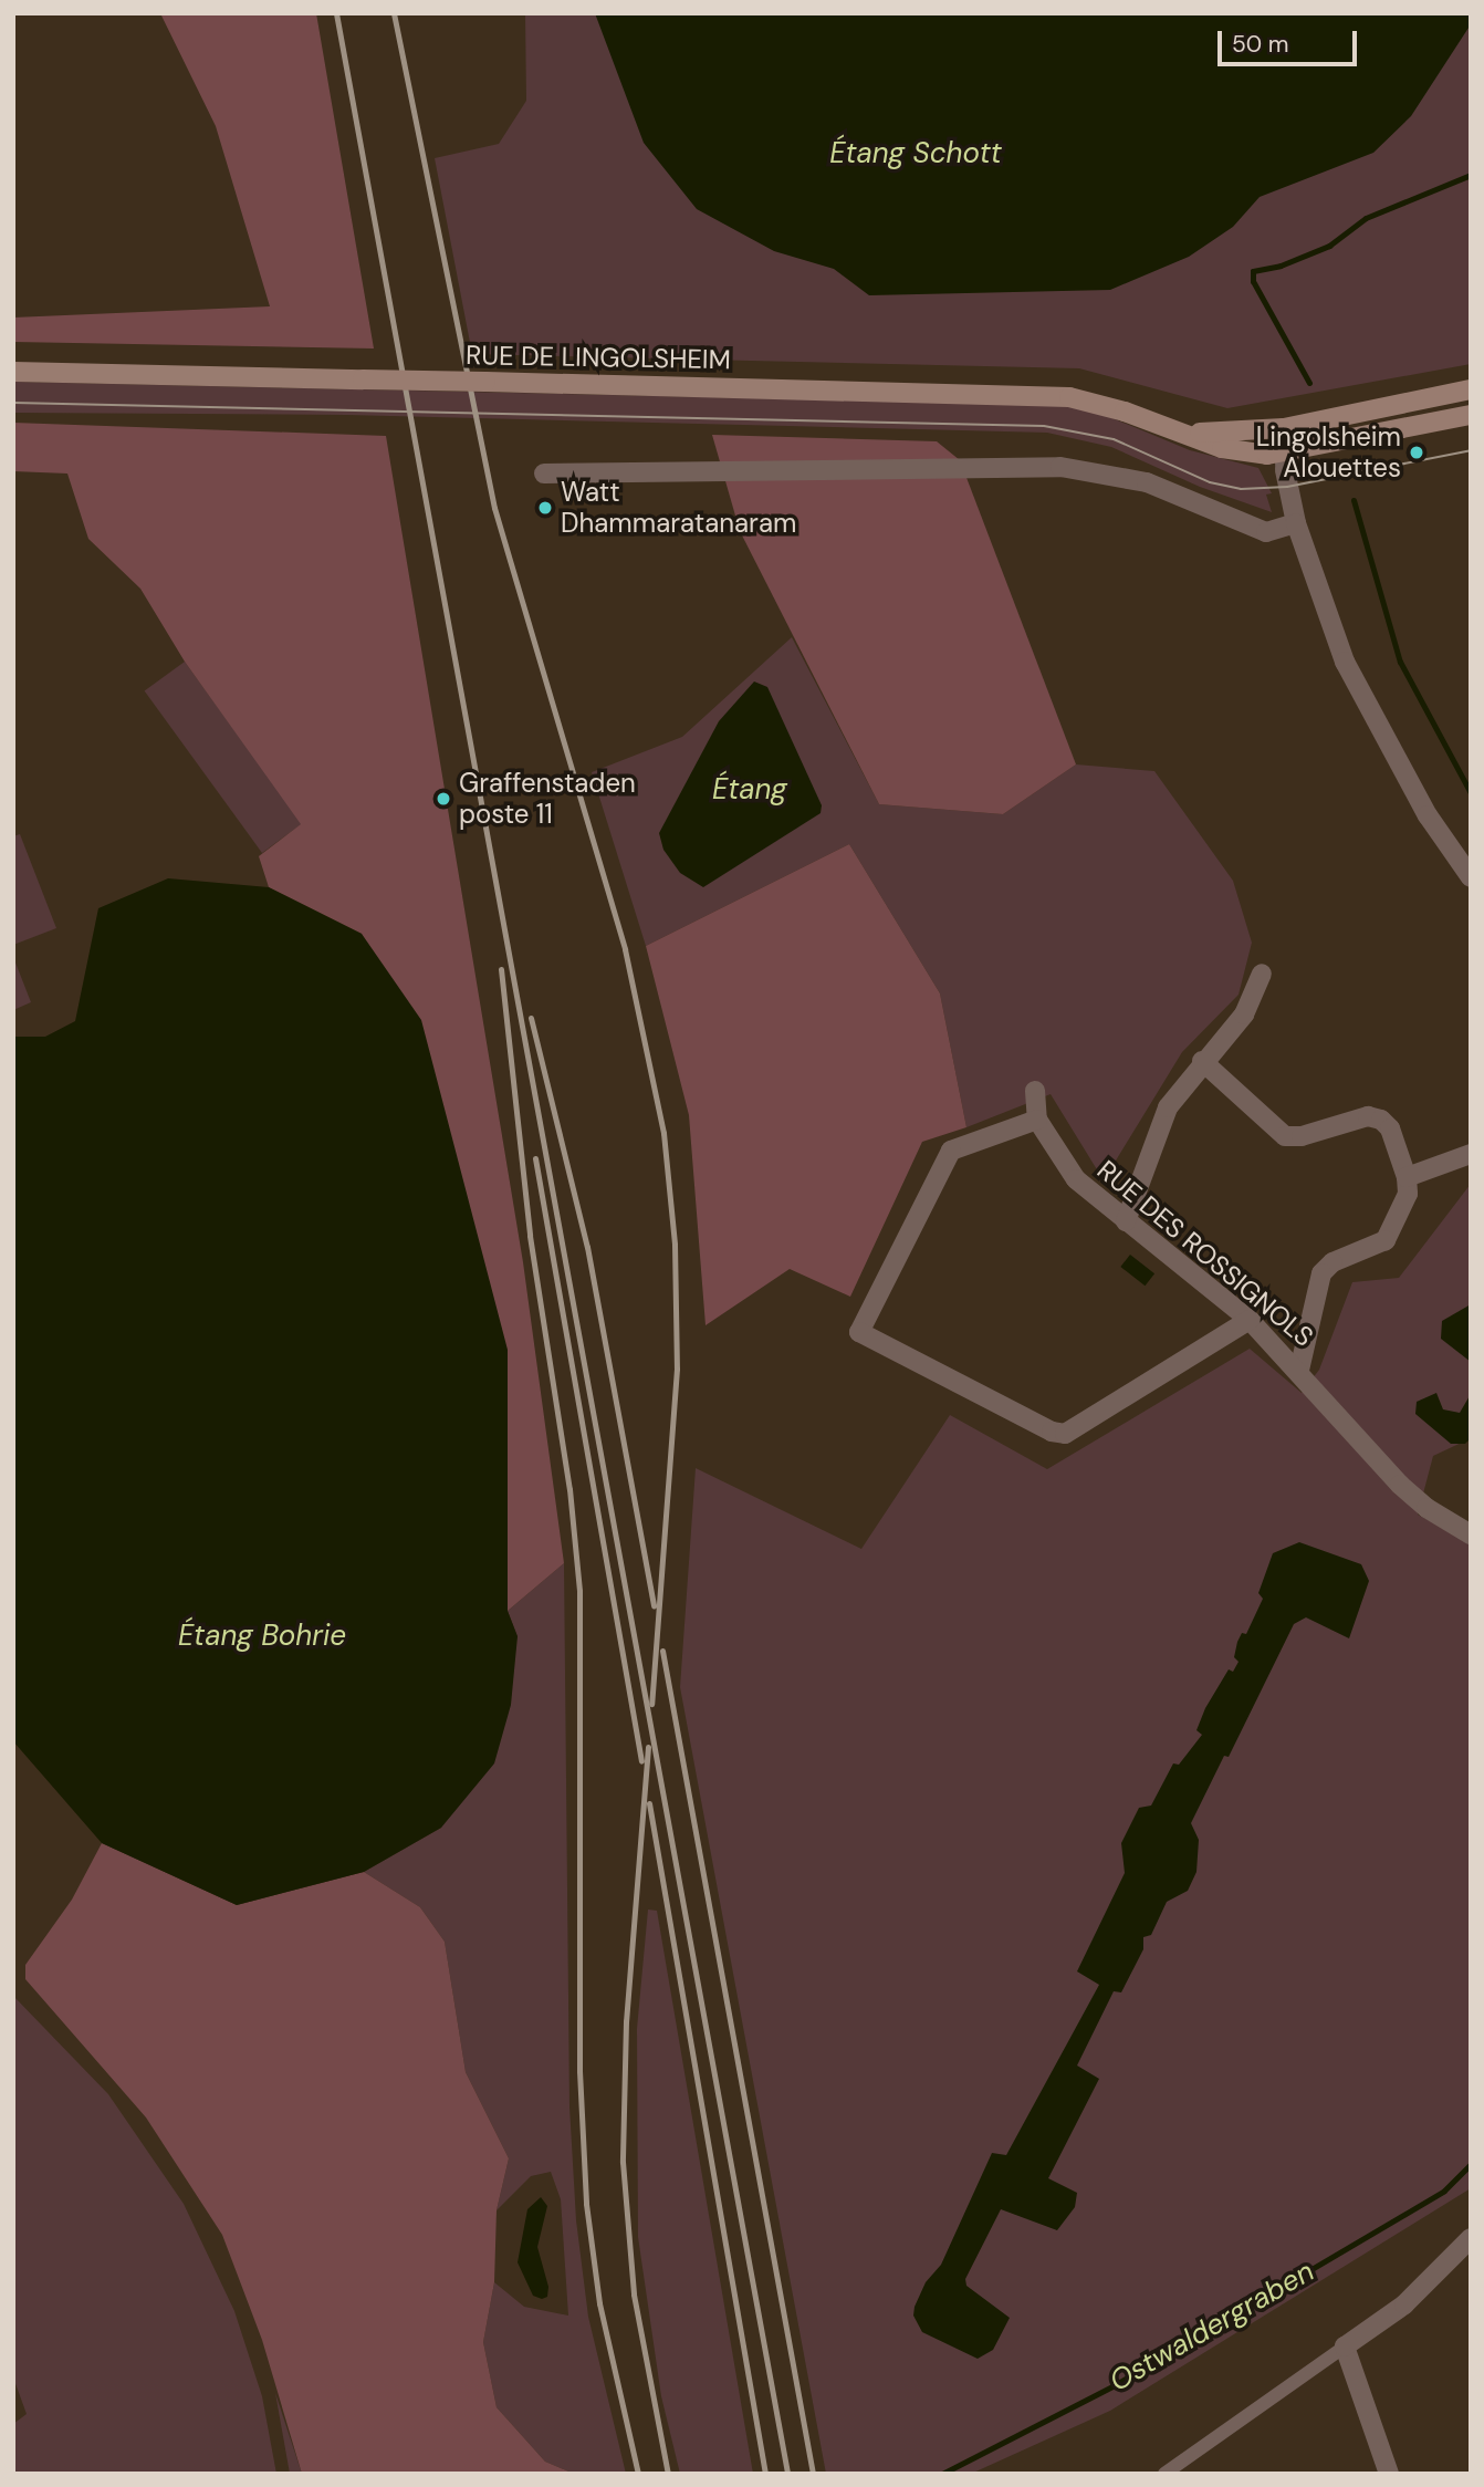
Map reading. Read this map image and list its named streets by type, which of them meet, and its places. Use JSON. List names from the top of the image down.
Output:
{
  "streets": {
    "main road": ["RUE DE LINGOLSHEIM"],
    "street": ["RUE DES ROSSIGNOLS"]
  },
  "water": [
    "Étang Schott",
    "Étang",
    "Étang Bohrie",
    "Ostwaldergraben"
  ],
  "places": ["Lingolsheim Alouettes", "Watt Dhammaratanaram", "Graffenstaden poste 11"],
  "scale_bar": "50 m"
}
